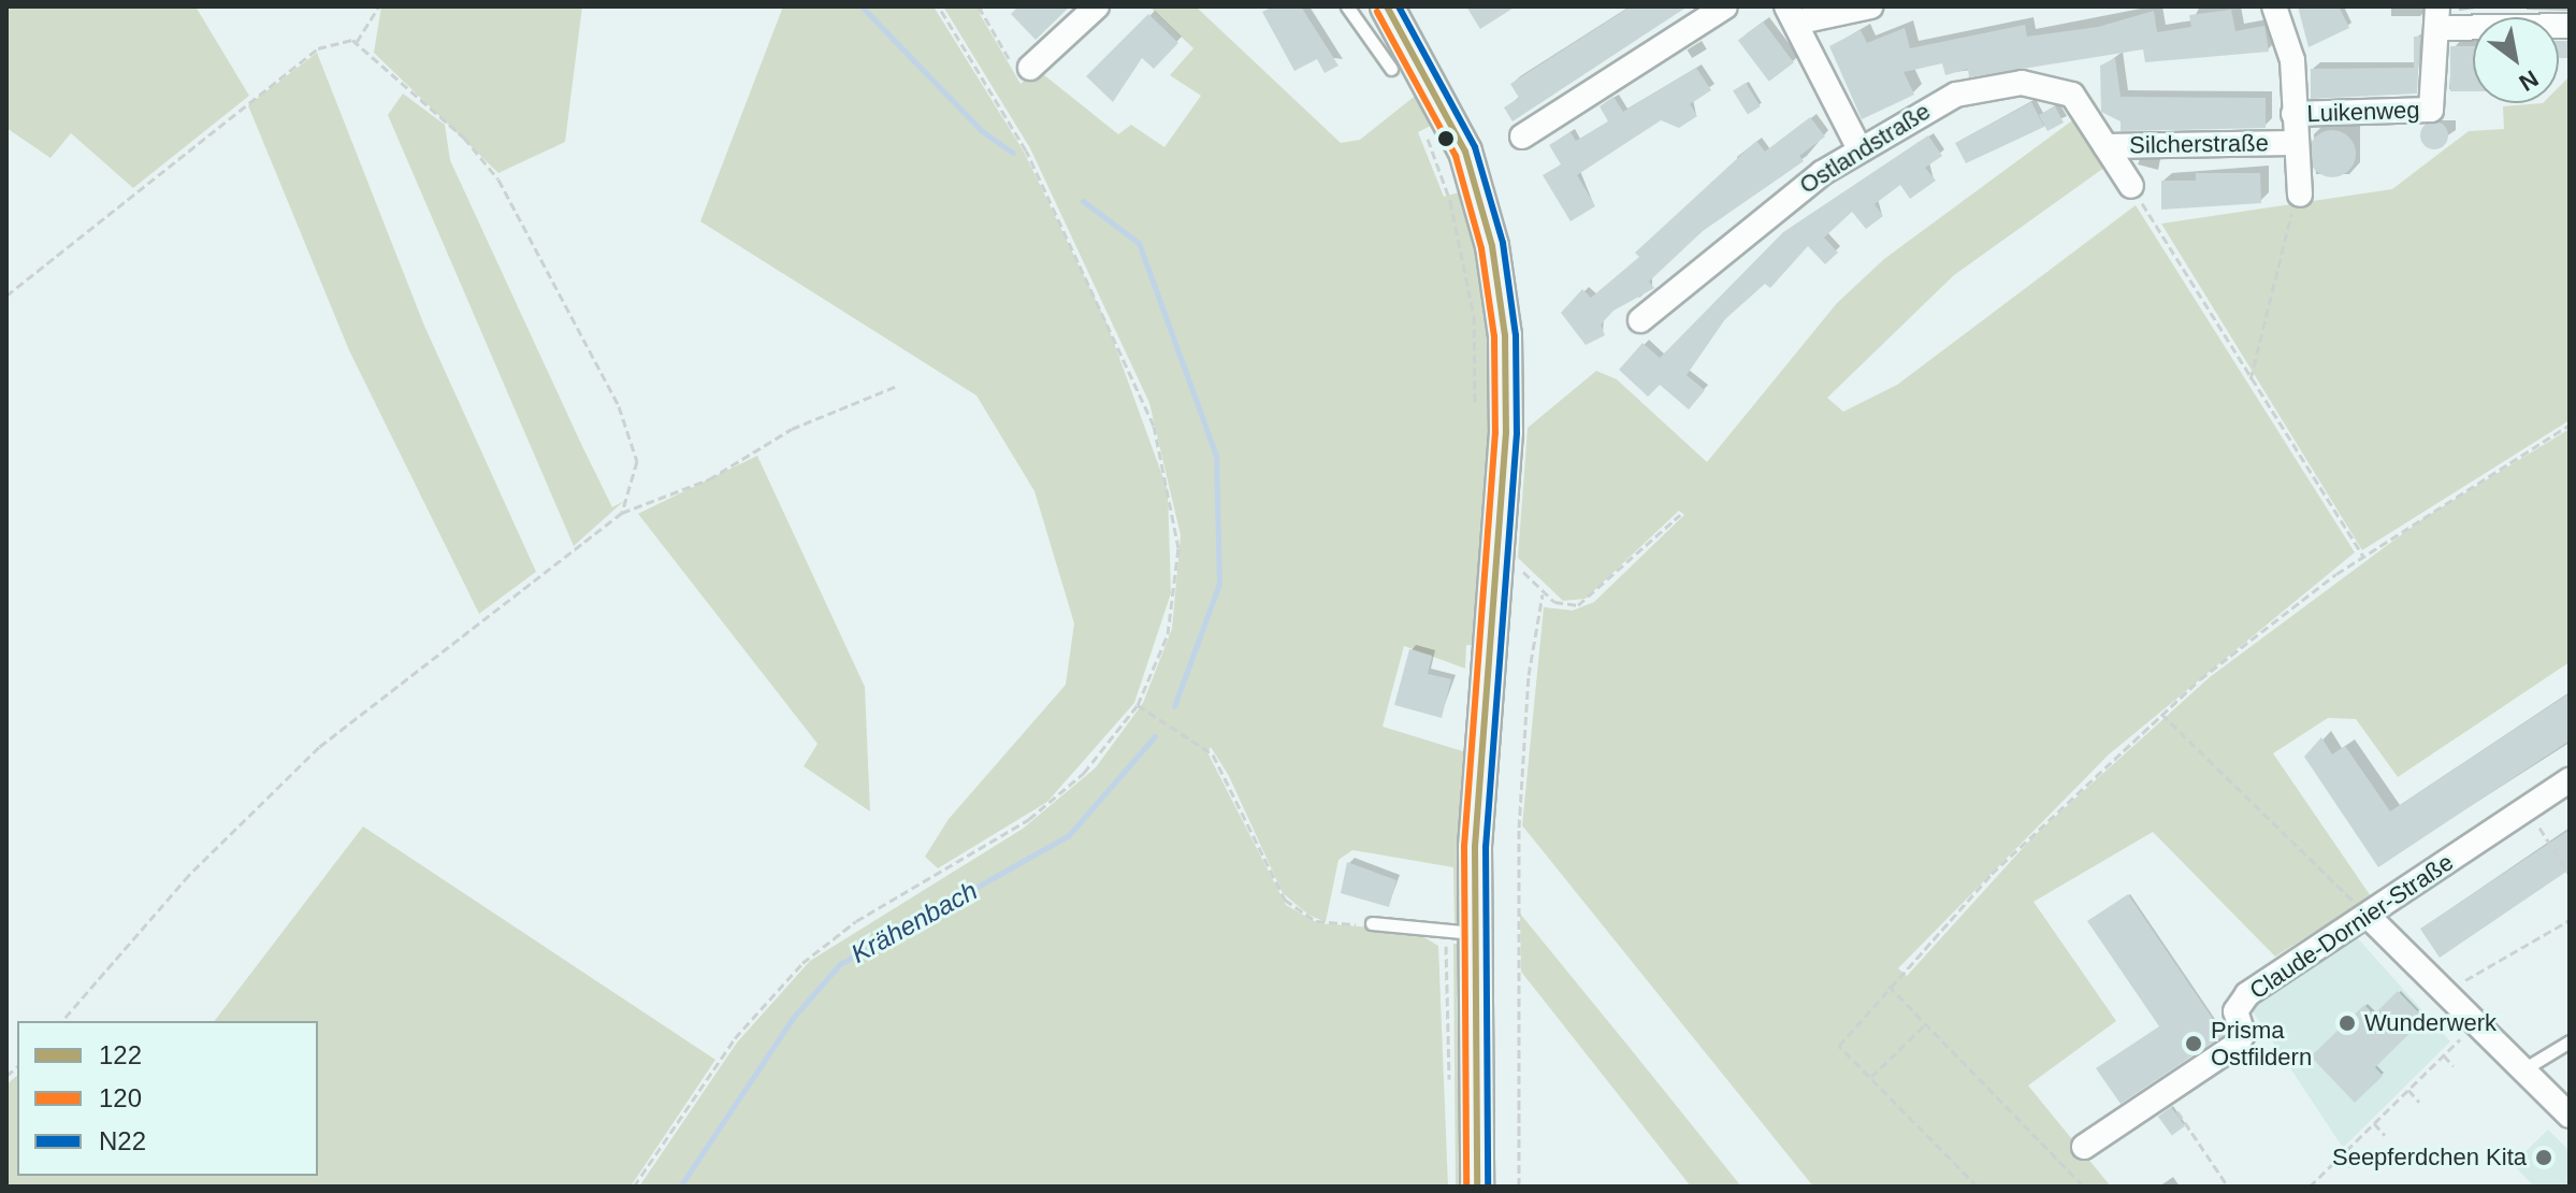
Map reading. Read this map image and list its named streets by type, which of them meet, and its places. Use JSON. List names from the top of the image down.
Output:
{
  "streets": {
    "street": [
      "Luikenweg",
      "Silcherstraße",
      "Ostlandstraße",
      "Claude-Dornier-Straße"
    ]
  },
  "crossings": [
    ["Luikenweg", "Silcherstraße"],
    ["Silcherstraße", "Ostlandstraße"]
  ],
  "water": ["Krähenbach"],
  "places": ["Wunderwerk", "Prisma Ostfildern", "Seepferdchen Kita"],
  "lines": ["transit line 122", "transit line N22", "transit line 120"],
  "legend": ["122", "120", "N22"],
  "north": "bottom right"
}
